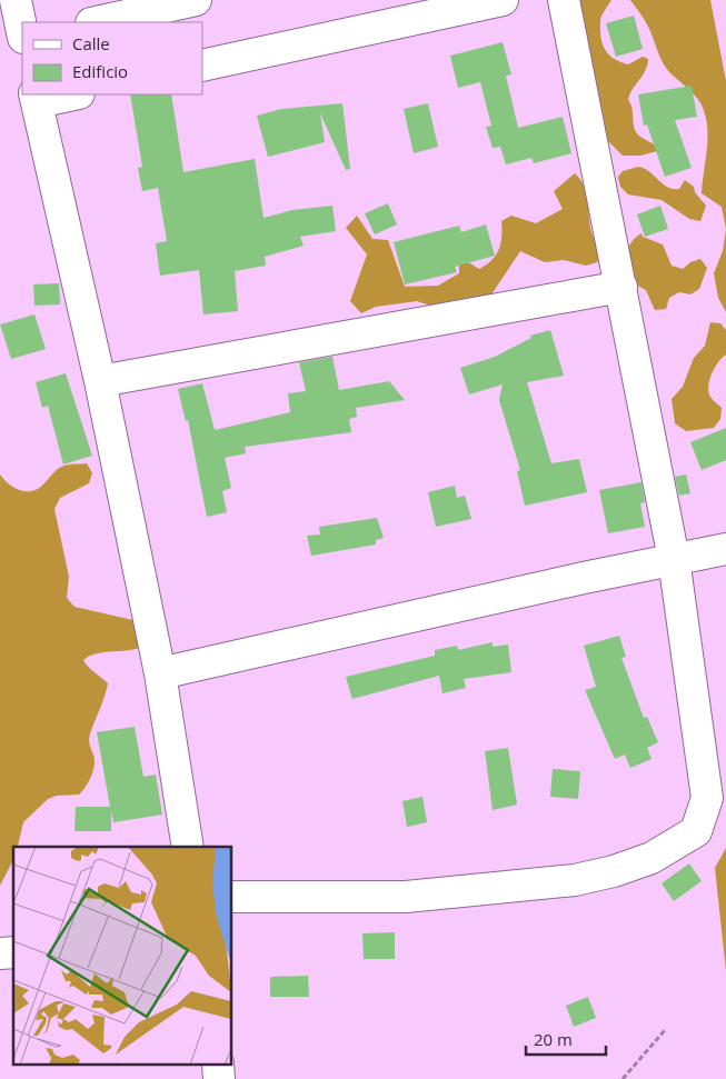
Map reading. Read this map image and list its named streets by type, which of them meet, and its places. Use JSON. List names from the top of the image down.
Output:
{
  "legend": ["Calle", "Edificio"],
  "scale_bar": "20 m"
}
